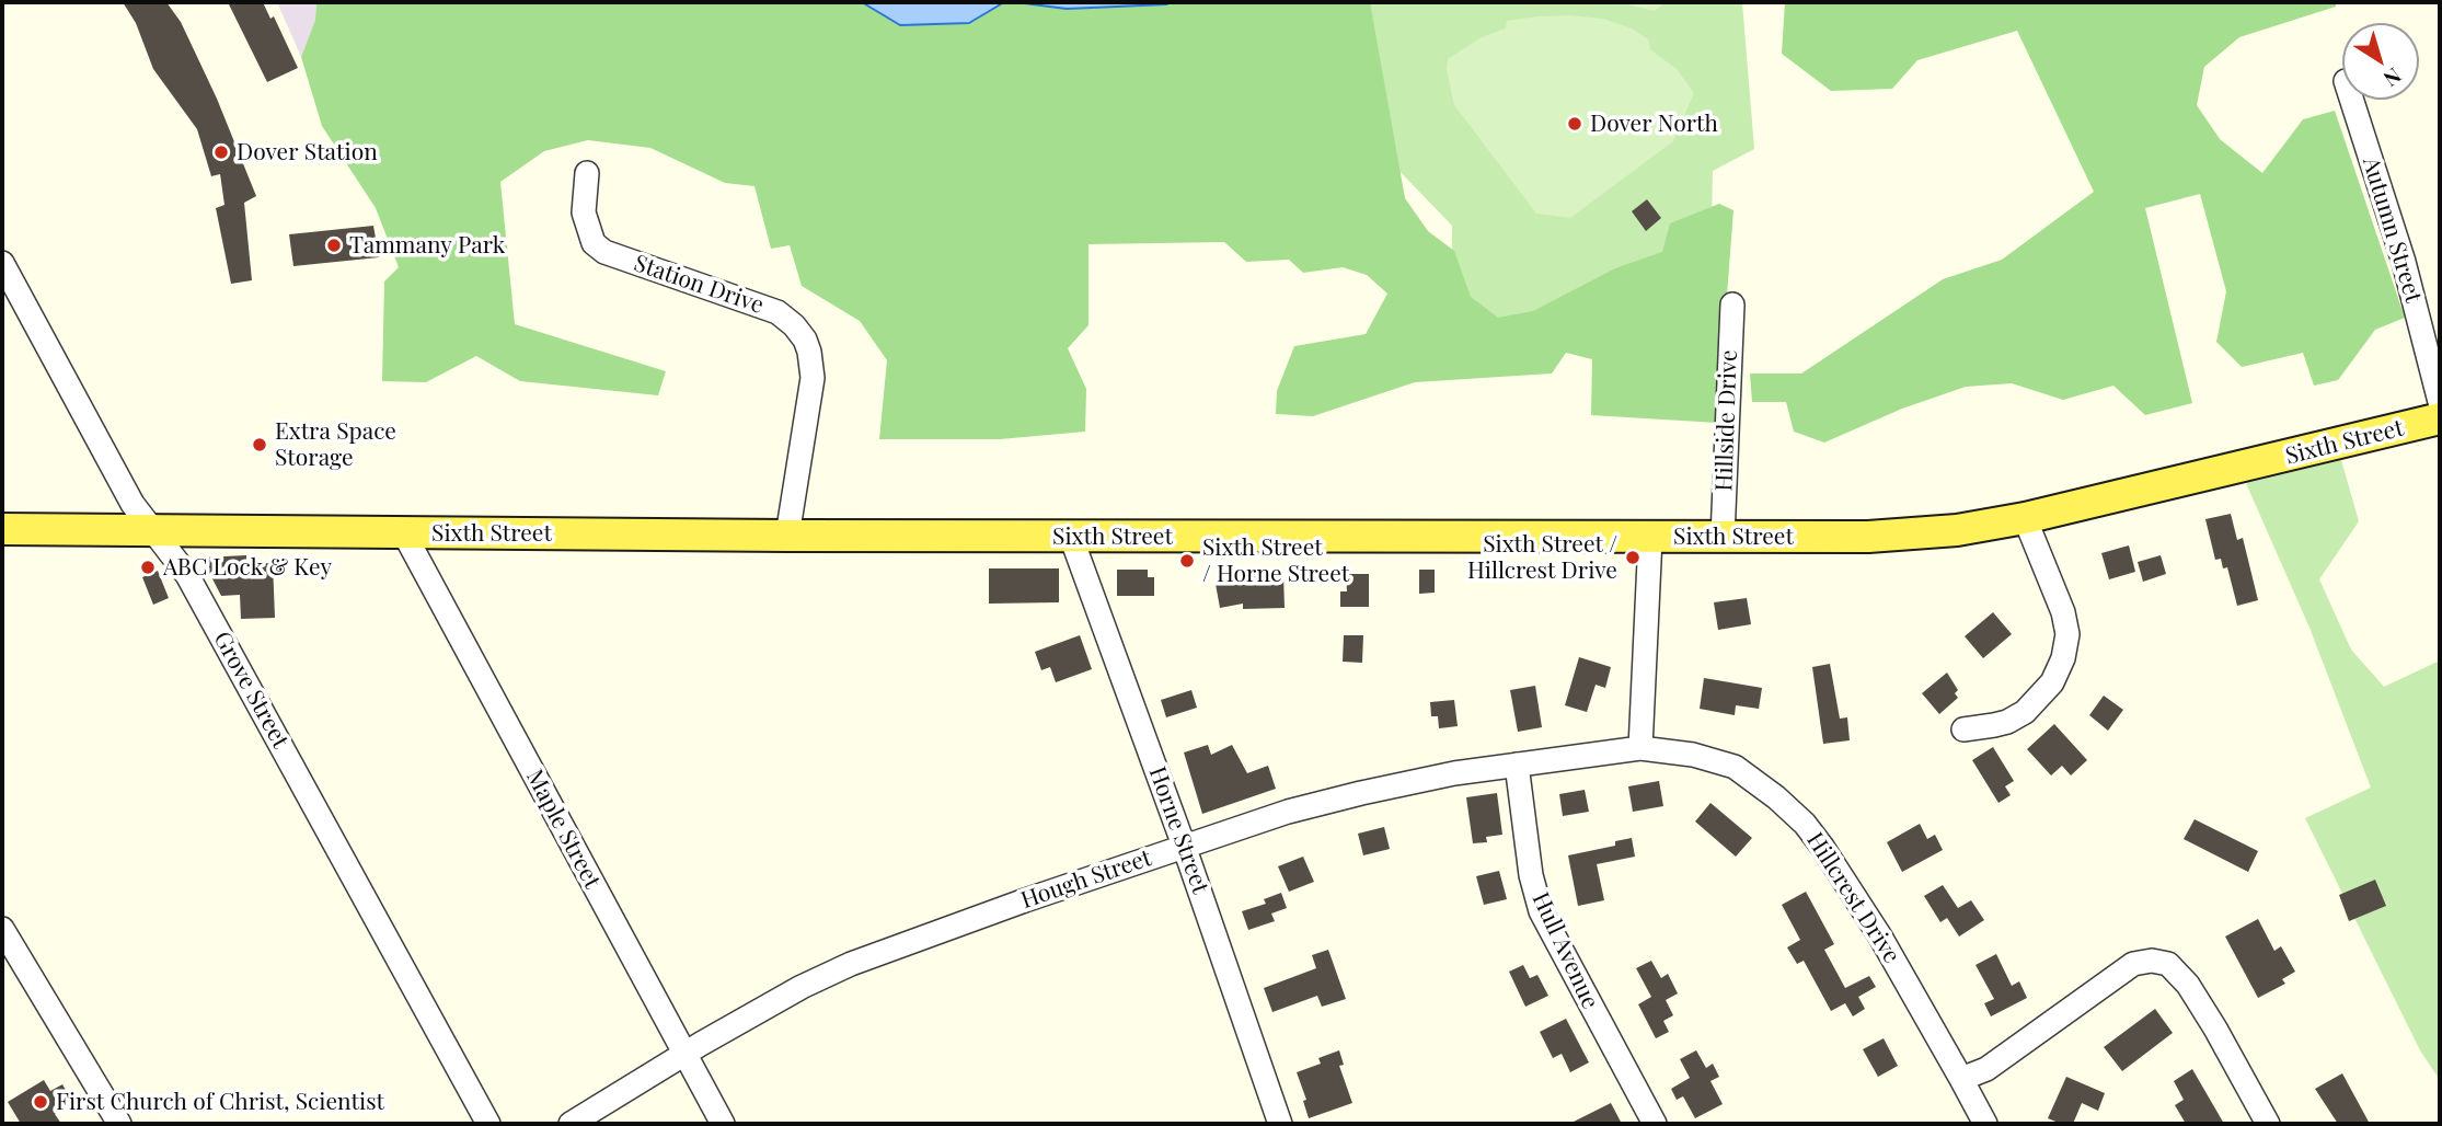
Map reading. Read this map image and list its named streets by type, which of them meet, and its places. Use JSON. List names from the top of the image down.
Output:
{
  "streets": {
    "main road": ["Sixth Street"],
    "street": [
      "Autumn Street",
      "Station Drive",
      "Hillside Drive",
      "Grove Street",
      "Maple Street",
      "Horne Street",
      "Hough Street",
      "Hillcrest Drive",
      "Hull Avenue"
    ]
  },
  "crossings": [
    ["Station Drive", "Sixth Street"],
    ["Hillside Drive", "Sixth Street"],
    ["Sixth Street", "Grove Street"],
    ["Sixth Street", "Maple Street"],
    ["Sixth Street", "Horne Street"],
    ["Maple Street", "Hough Street"],
    ["Horne Street", "Hough Street"],
    ["Hough Street", "Hillcrest Drive"],
    ["Hough Street", "Hull Avenue"]
  ],
  "places": [
    "Dover North",
    "Dover Station",
    "Tammany Park",
    "Extra Space Storage",
    "Sixth Street / Hillcrest Drive",
    "Sixth Street / Horne Street",
    "ABC Lock & Key",
    "First Church of Christ, Scientist"
  ],
  "north": "bottom right"
}
